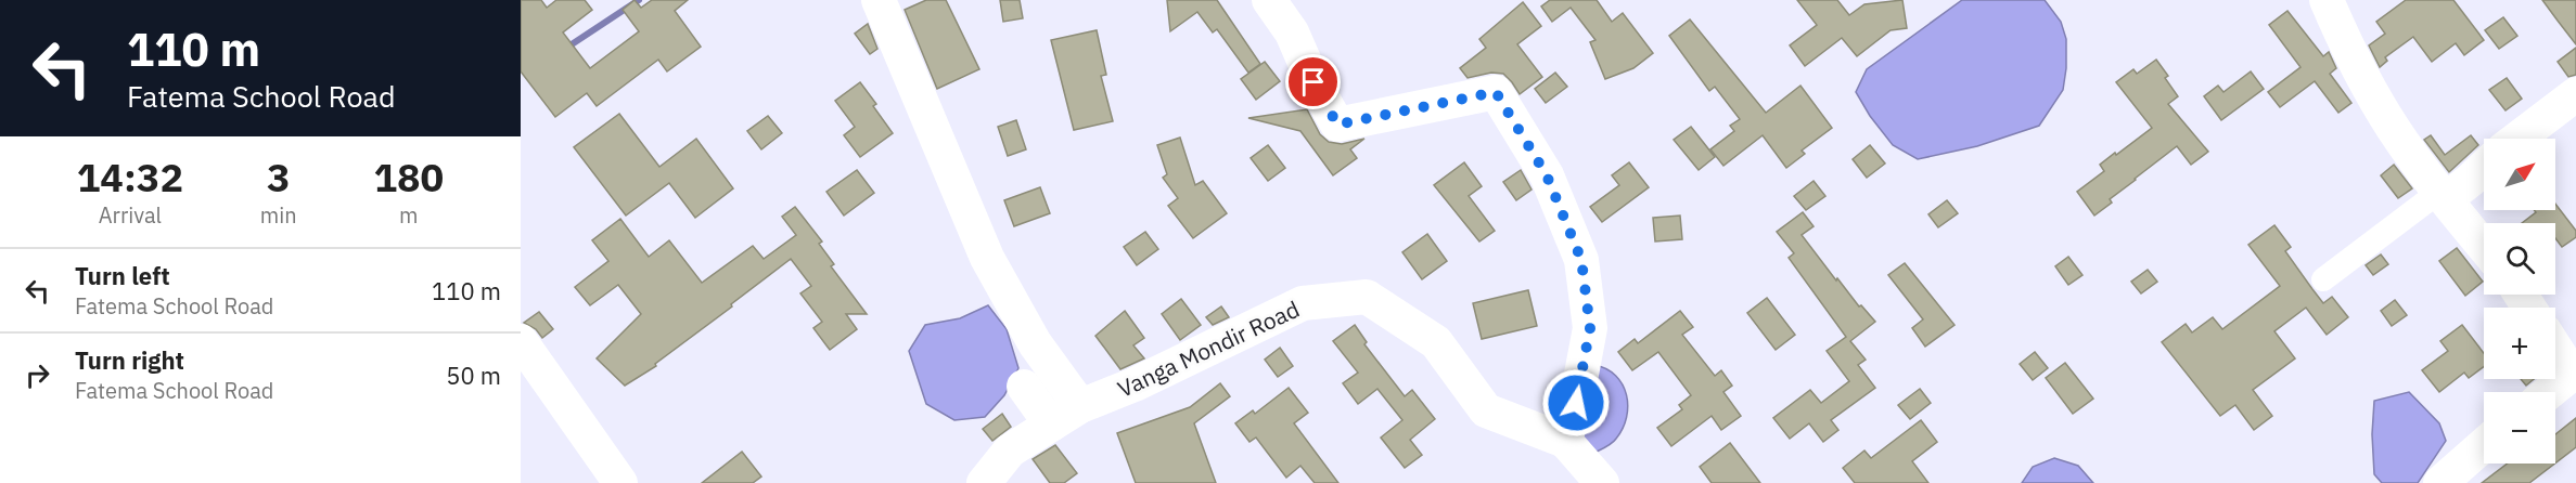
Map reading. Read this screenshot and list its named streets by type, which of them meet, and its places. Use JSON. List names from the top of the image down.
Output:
{
  "streets": {
    "street": ["Vanga Mondir Road"]
  },
  "north": "top right",
  "page": {
    "turn": ["110 m", "Fatema School Road"],
    "eta": [
      "14:32",
      "Arrival",
      "3",
      "min",
      "180",
      "m"
    ],
    "map_buttons": ["+", "−"],
    "list": [
      {
        "name": "Turn left",
        "note": "Fatema School Road",
        "value": "110 m"
      },
      {
        "name": "Turn right",
        "note": "Fatema School Road",
        "value": "50 m"
      }
    ]
  }
}
